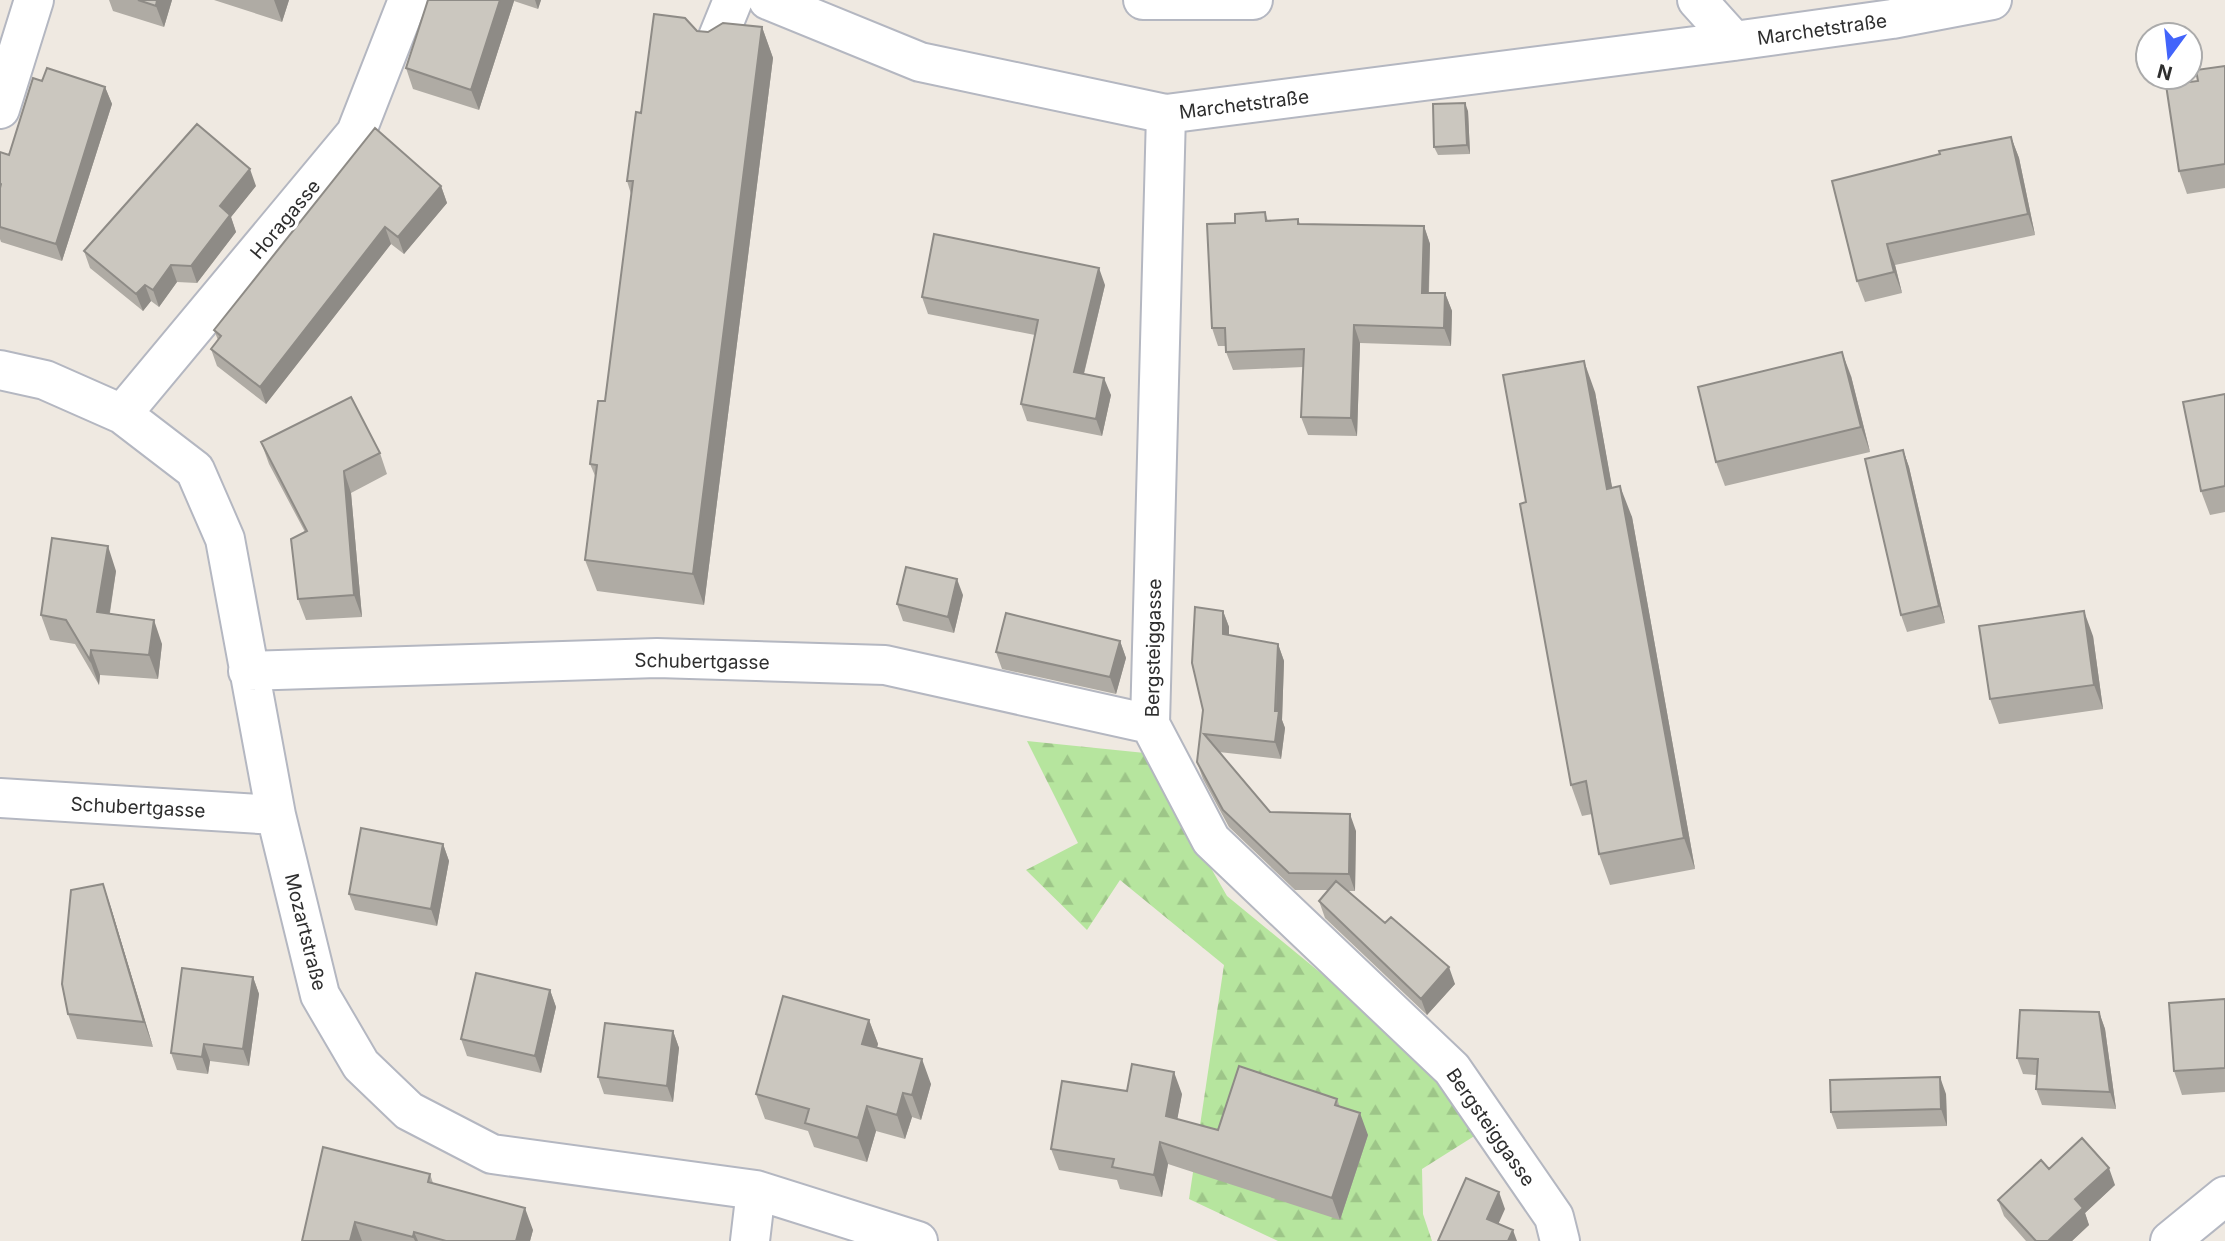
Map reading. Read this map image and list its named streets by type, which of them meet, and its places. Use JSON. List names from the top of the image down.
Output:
{
  "streets": {
    "street": [
      "Marchetstraße",
      "Horagasse",
      "Bergsteiggasse",
      "Schubertgasse",
      "Mozartstraße"
    ]
  },
  "crossings": [
    ["Marchetstraße", "Bergsteiggasse"],
    ["Horagasse", "Mozartstraße"],
    ["Bergsteiggasse", "Schubertgasse"],
    ["Schubertgasse", "Mozartstraße"]
  ],
  "north": "bottom"
}
